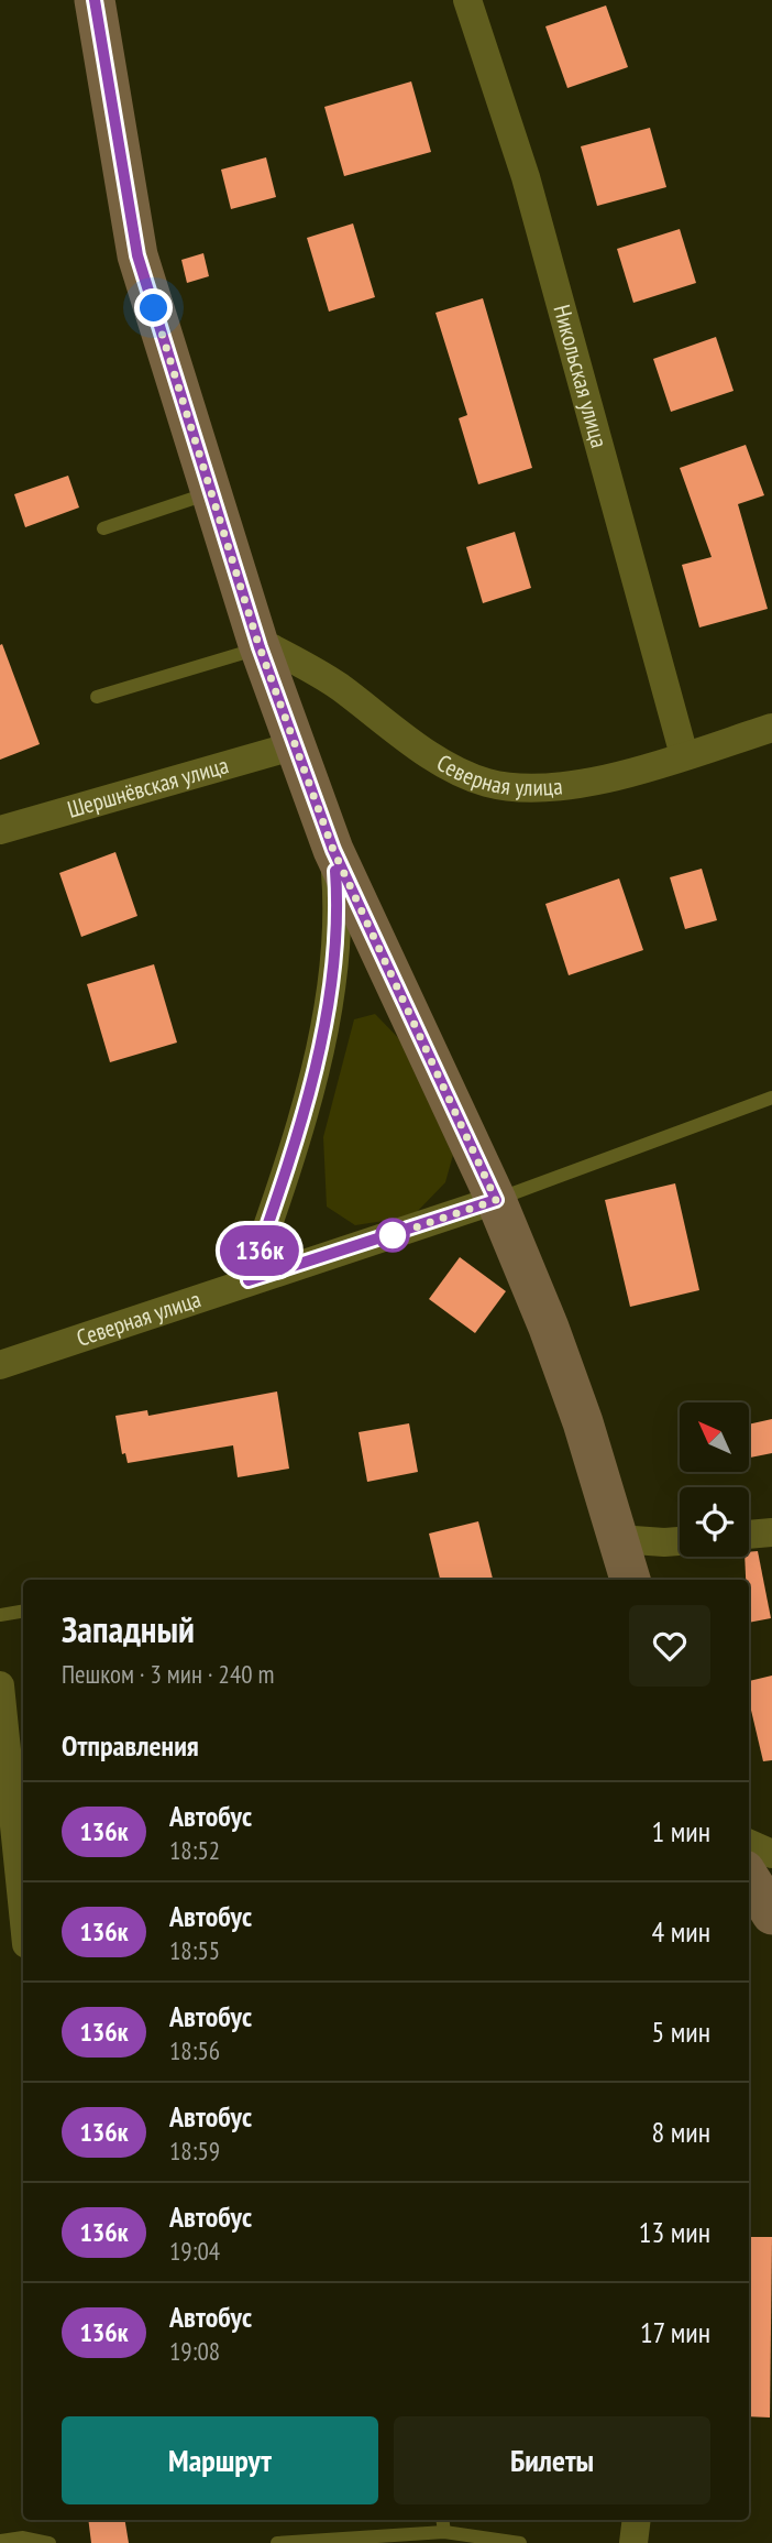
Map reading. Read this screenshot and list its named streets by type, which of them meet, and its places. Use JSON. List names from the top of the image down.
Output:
{
  "streets": {
    "street": ["Никольская улица", "Северная улица", "Шершнёвская улица"]
  },
  "crossings": [
    ["Никольская улица", "Северная улица"]
  ],
  "lines": ["bus line 136к"],
  "north": "top left",
  "page": {
    "on_map": "136к",
    "heading": [
      ["Западный", "Пешком · 3 мин · 240 m"],
      "Отправления"
    ],
    "list": [
      {
        "mark": "136к",
        "name": "Автобус",
        "note": "18:52",
        "value": "1 мин"
      },
      {
        "mark": "136к",
        "name": "Автобус",
        "note": "18:55",
        "value": "4 мин"
      },
      {
        "mark": "136к",
        "name": "Автобус",
        "note": "18:56",
        "value": "5 мин"
      },
      {
        "mark": "136к",
        "name": "Автобус",
        "note": "18:59",
        "value": "8 мин"
      },
      {
        "mark": "136к",
        "name": "Автобус",
        "note": "19:04",
        "value": "13 мин"
      },
      {
        "mark": "136к",
        "name": "Автобус",
        "note": "19:08",
        "value": "17 мин"
      }
    ],
    "buttons": ["Маршрут", "Билеты"]
  }
}
